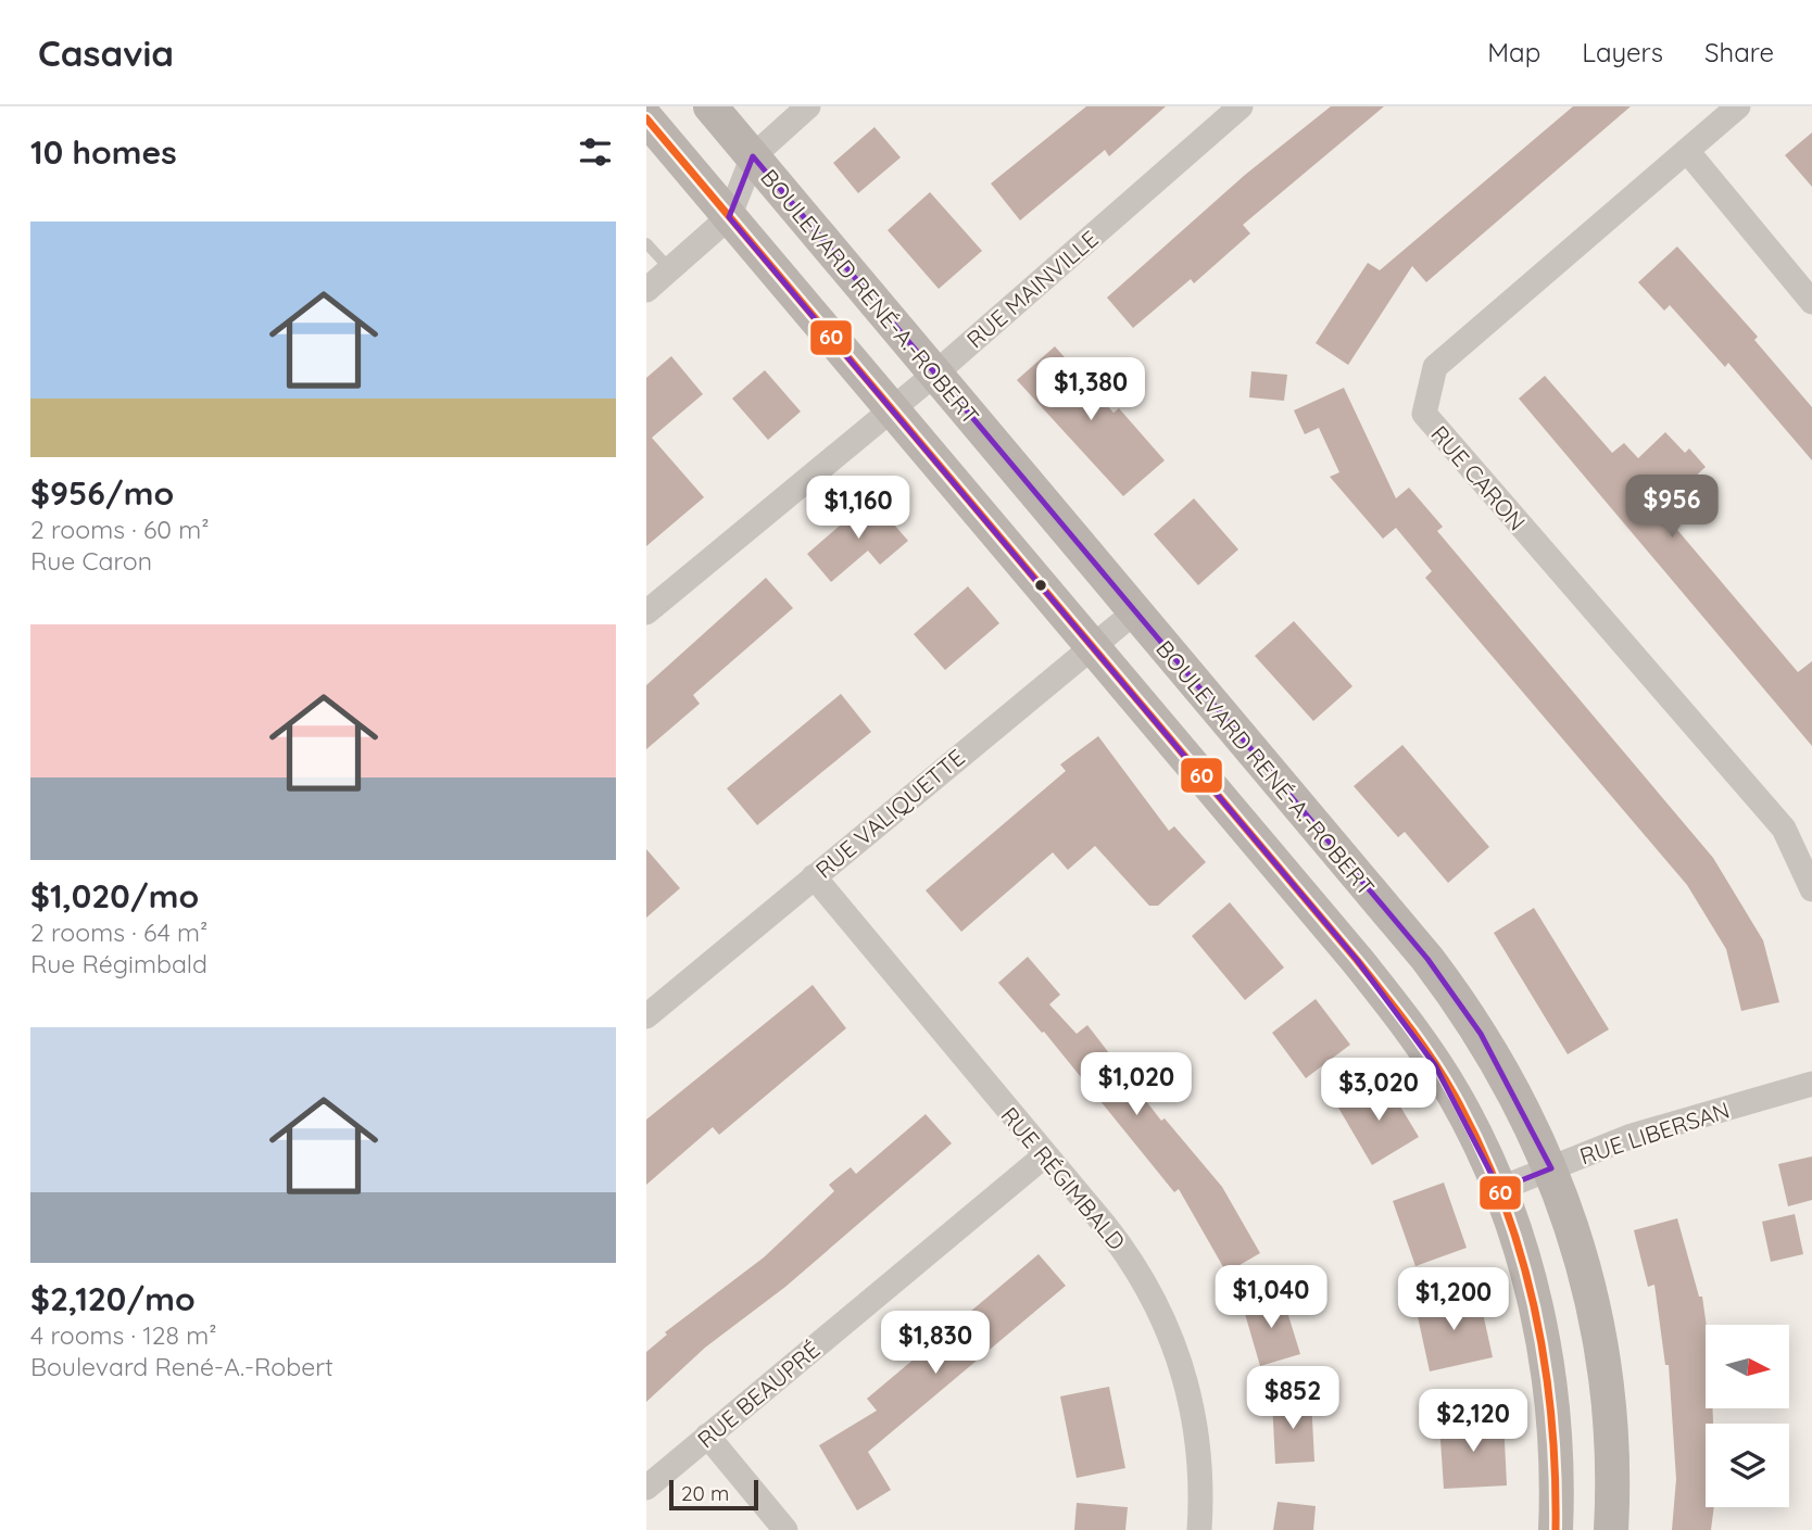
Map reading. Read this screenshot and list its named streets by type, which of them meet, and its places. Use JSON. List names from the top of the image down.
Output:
{
  "streets": {
    "street": [
      "RUE MAINVILLE",
      "BOULEVARD RENÉ-A.-ROBERT",
      "RUE CARON",
      "RUE VALIQUETTE",
      "RUE LIBERSAN",
      "RUE RÉGIMBALD",
      "RUE BEAUPRÉ"
    ]
  },
  "crossings": [
    ["RUE MAINVILLE", "BOULEVARD RENÉ-A.-ROBERT"],
    ["BOULEVARD RENÉ-A.-ROBERT", "RUE VALIQUETTE"],
    ["BOULEVARD RENÉ-A.-ROBERT", "RUE LIBERSAN"],
    ["RUE VALIQUETTE", "RUE RÉGIMBALD"],
    ["RUE RÉGIMBALD", "RUE BEAUPRÉ"]
  ],
  "lines": ["transit line 60"],
  "scale_bar": "20 m",
  "north": "right",
  "page": {
    "header": "Casavia",
    "nav": ["Map", "Layers", "Share"],
    "heading": "10 homes",
    "list": [
      {
        "name": "$956/mo",
        "note": "2 rooms · 60 m² · Rue Caron"
      },
      {
        "name": "$1,020/mo",
        "note": "2 rooms · 64 m² · Rue Régimbald"
      },
      {
        "name": "$2,120/mo",
        "note": "4 rooms · 128 m² · Boulevard René-A.-Robert"
      }
    ],
    "price": [
      "$1,380",
      "$956",
      "$1,160",
      "$1,020",
      "$3,020",
      "$1,040",
      "$1,200",
      "$1,830",
      "$852",
      "$2,120"
    ],
    "scale": "20 m"
  }
}
